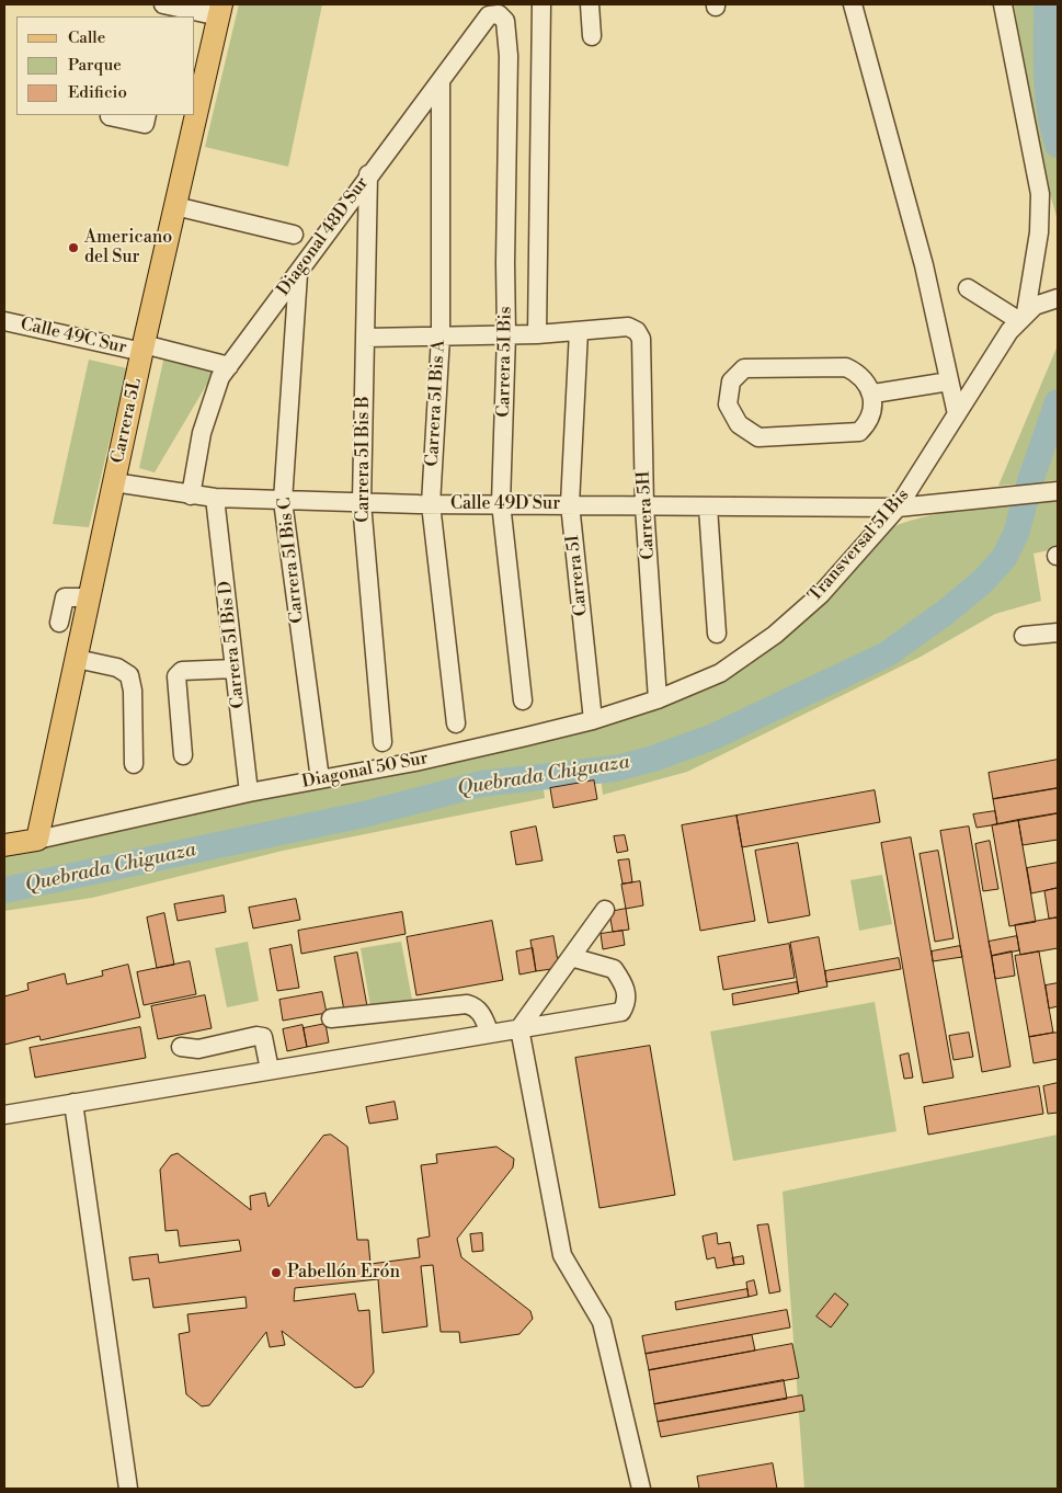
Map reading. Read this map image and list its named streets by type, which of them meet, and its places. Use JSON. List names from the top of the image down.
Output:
{
  "streets": {
    "main road": ["Carrera 5L", "Diagonal 50 Sur"],
    "street": [
      "Diagonal 48D Sur",
      "Calle 49C Sur",
      "Carrera 5I Bis",
      "Carrera 5I Bis A",
      "Carrera 5I Bis B",
      "Calle 49D Sur",
      "Carrera 5H",
      "Transversal 5I Bis",
      "Carrera 5I Bis C",
      "Carrera 5I",
      "Carrera 5I Bis D"
    ]
  },
  "crossings": [
    ["Diagonal 48D Sur", "Calle 49C Sur"],
    ["Diagonal 48D Sur", "Carrera 5I Bis"],
    ["Diagonal 48D Sur", "Carrera 5I Bis A"],
    ["Diagonal 48D Sur", "Carrera 5I Bis B"],
    ["Diagonal 48D Sur", "Calle 49D Sur"],
    ["Diagonal 48D Sur", "Carrera 5I Bis C"],
    ["Calle 49C Sur", "Carrera 5L"],
    ["Carrera 5I Bis", "Calle 49D Sur"],
    ["Carrera 5I Bis A", "Calle 49D Sur"],
    ["Carrera 5L", "Calle 49D Sur"],
    ["Carrera 5L", "Diagonal 50 Sur"],
    ["Carrera 5I Bis B", "Calle 49D Sur"],
    ["Calle 49D Sur", "Carrera 5H"],
    ["Calle 49D Sur", "Transversal 5I Bis"],
    ["Calle 49D Sur", "Carrera 5I Bis C"],
    ["Calle 49D Sur", "Carrera 5I"],
    ["Calle 49D Sur", "Carrera 5I Bis D"],
    ["Carrera 5H", "Carrera 5I"],
    ["Carrera 5H", "Diagonal 50 Sur"],
    ["Transversal 5I Bis", "Diagonal 50 Sur"],
    ["Carrera 5I Bis C", "Diagonal 50 Sur"],
    ["Carrera 5I", "Diagonal 50 Sur"],
    ["Carrera 5I Bis D", "Diagonal 50 Sur"]
  ],
  "water": ["Quebrada Chiguaza"],
  "places": ["Americano del Sur", "Pabellón Erón"],
  "legend": ["Calle", "Parque", "Edificio"]
}
